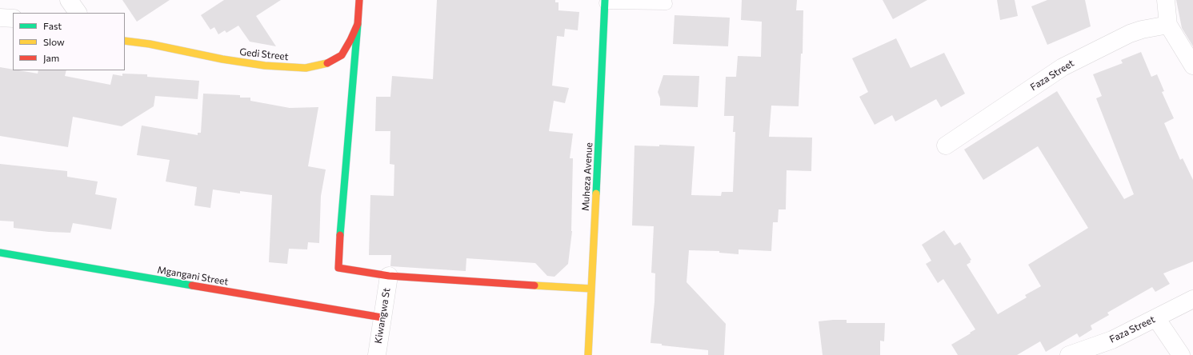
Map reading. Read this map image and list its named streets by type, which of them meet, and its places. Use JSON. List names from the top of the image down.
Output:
{
  "streets": {
    "street": [
      "Gedi Street",
      "Faza Street",
      "Muheza Avenue",
      "Mgangani Street",
      "Kiwangwa St"
    ]
  },
  "crossings": [
    ["Mgangani Street", "Kiwangwa St"]
  ],
  "legend": ["Fast", "Slow", "Jam"]
}
